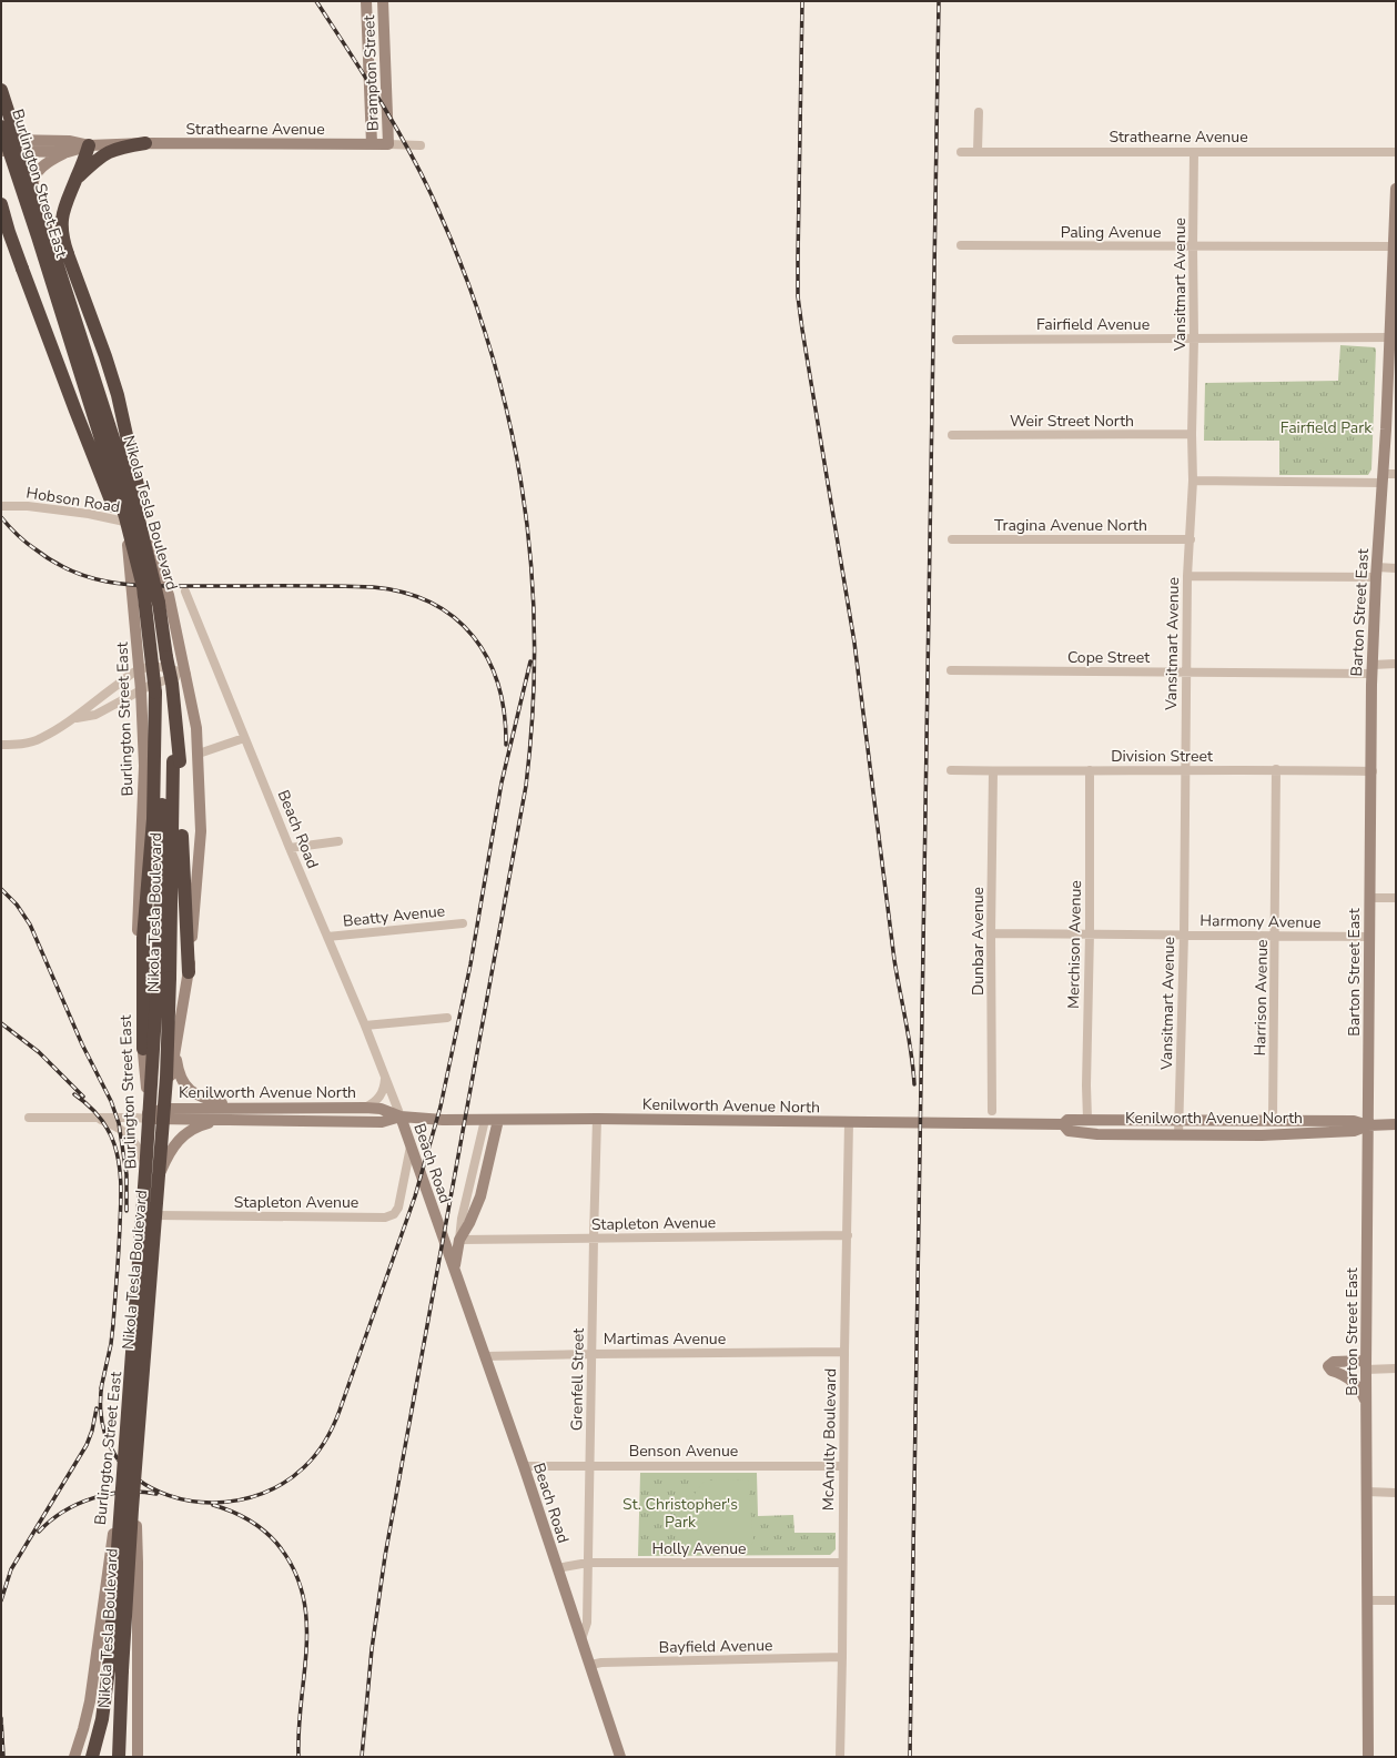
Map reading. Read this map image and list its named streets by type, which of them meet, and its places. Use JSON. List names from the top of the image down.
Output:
{
  "streets": {
    "highway": ["Nikola Tesla Boulevard"],
    "main road": [
      "Brampton Street",
      "Strathearne Avenue",
      "Burlington Street East",
      "Barton Street East",
      "Beach Road",
      "Kenilworth Avenue North"
    ],
    "street": [
      "Paling Avenue",
      "Vansitmart Avenue",
      "Fairfield Avenue",
      "Weir Street North",
      "Hobson Road",
      "Tragina Avenue North",
      "Cope Street",
      "Division Street",
      "Beatty Avenue",
      "Harmony Avenue",
      "Dunbar Avenue",
      "Merchison Avenue",
      "Harrison Avenue",
      "Stapleton Avenue",
      "Martimas Avenue",
      "Grenfell Street",
      "McAnulty Boulevard",
      "Benson Avenue",
      "Holly Avenue",
      "Bayfield Avenue"
    ]
  },
  "crossings": [
    ["Brampton Street", "Strathearne Avenue"],
    ["Strathearne Avenue", "Burlington Street East"],
    ["Strathearne Avenue", "Vansitmart Avenue"],
    ["Burlington Street East", "Hobson Road"],
    ["Burlington Street East", "Kenilworth Avenue North"],
    ["Burlington Street East", "Stapleton Avenue"],
    ["Paling Avenue", "Vansitmart Avenue"],
    ["Paling Avenue", "Barton Street East"],
    ["Vansitmart Avenue", "Fairfield Avenue"],
    ["Vansitmart Avenue", "Weir Street North"],
    ["Vansitmart Avenue", "Tragina Avenue North"],
    ["Vansitmart Avenue", "Cope Street"],
    ["Vansitmart Avenue", "Division Street"],
    ["Vansitmart Avenue", "Harmony Avenue"],
    ["Vansitmart Avenue", "Kenilworth Avenue North"],
    ["Fairfield Avenue", "Barton Street East"],
    ["Barton Street East", "Cope Street"],
    ["Barton Street East", "Division Street"],
    ["Barton Street East", "Harmony Avenue"],
    ["Barton Street East", "Kenilworth Avenue North"],
    ["Division Street", "Dunbar Avenue"],
    ["Division Street", "Merchison Avenue"],
    ["Division Street", "Harrison Avenue"],
    ["Beach Road", "Beatty Avenue"],
    ["Beach Road", "Kenilworth Avenue North"],
    ["Beach Road", "Stapleton Avenue"],
    ["Beach Road", "Martimas Avenue"],
    ["Beach Road", "Grenfell Street"],
    ["Beach Road", "Benson Avenue"],
    ["Beach Road", "Holly Avenue"],
    ["Beach Road", "Bayfield Avenue"],
    ["Harmony Avenue", "Dunbar Avenue"],
    ["Harmony Avenue", "Merchison Avenue"],
    ["Harmony Avenue", "Harrison Avenue"],
    ["Merchison Avenue", "Kenilworth Avenue North"],
    ["Harrison Avenue", "Kenilworth Avenue North"],
    ["Kenilworth Avenue North", "Grenfell Street"],
    ["Kenilworth Avenue North", "McAnulty Boulevard"],
    ["Stapleton Avenue", "Grenfell Street"],
    ["Stapleton Avenue", "McAnulty Boulevard"],
    ["Martimas Avenue", "Grenfell Street"],
    ["Martimas Avenue", "McAnulty Boulevard"],
    ["Grenfell Street", "Benson Avenue"],
    ["Grenfell Street", "Holly Avenue"],
    ["McAnulty Boulevard", "Benson Avenue"],
    ["McAnulty Boulevard", "Holly Avenue"],
    ["McAnulty Boulevard", "Bayfield Avenue"]
  ],
  "parks": ["Fairfield Park", "St. Christopher's Park"]
}
